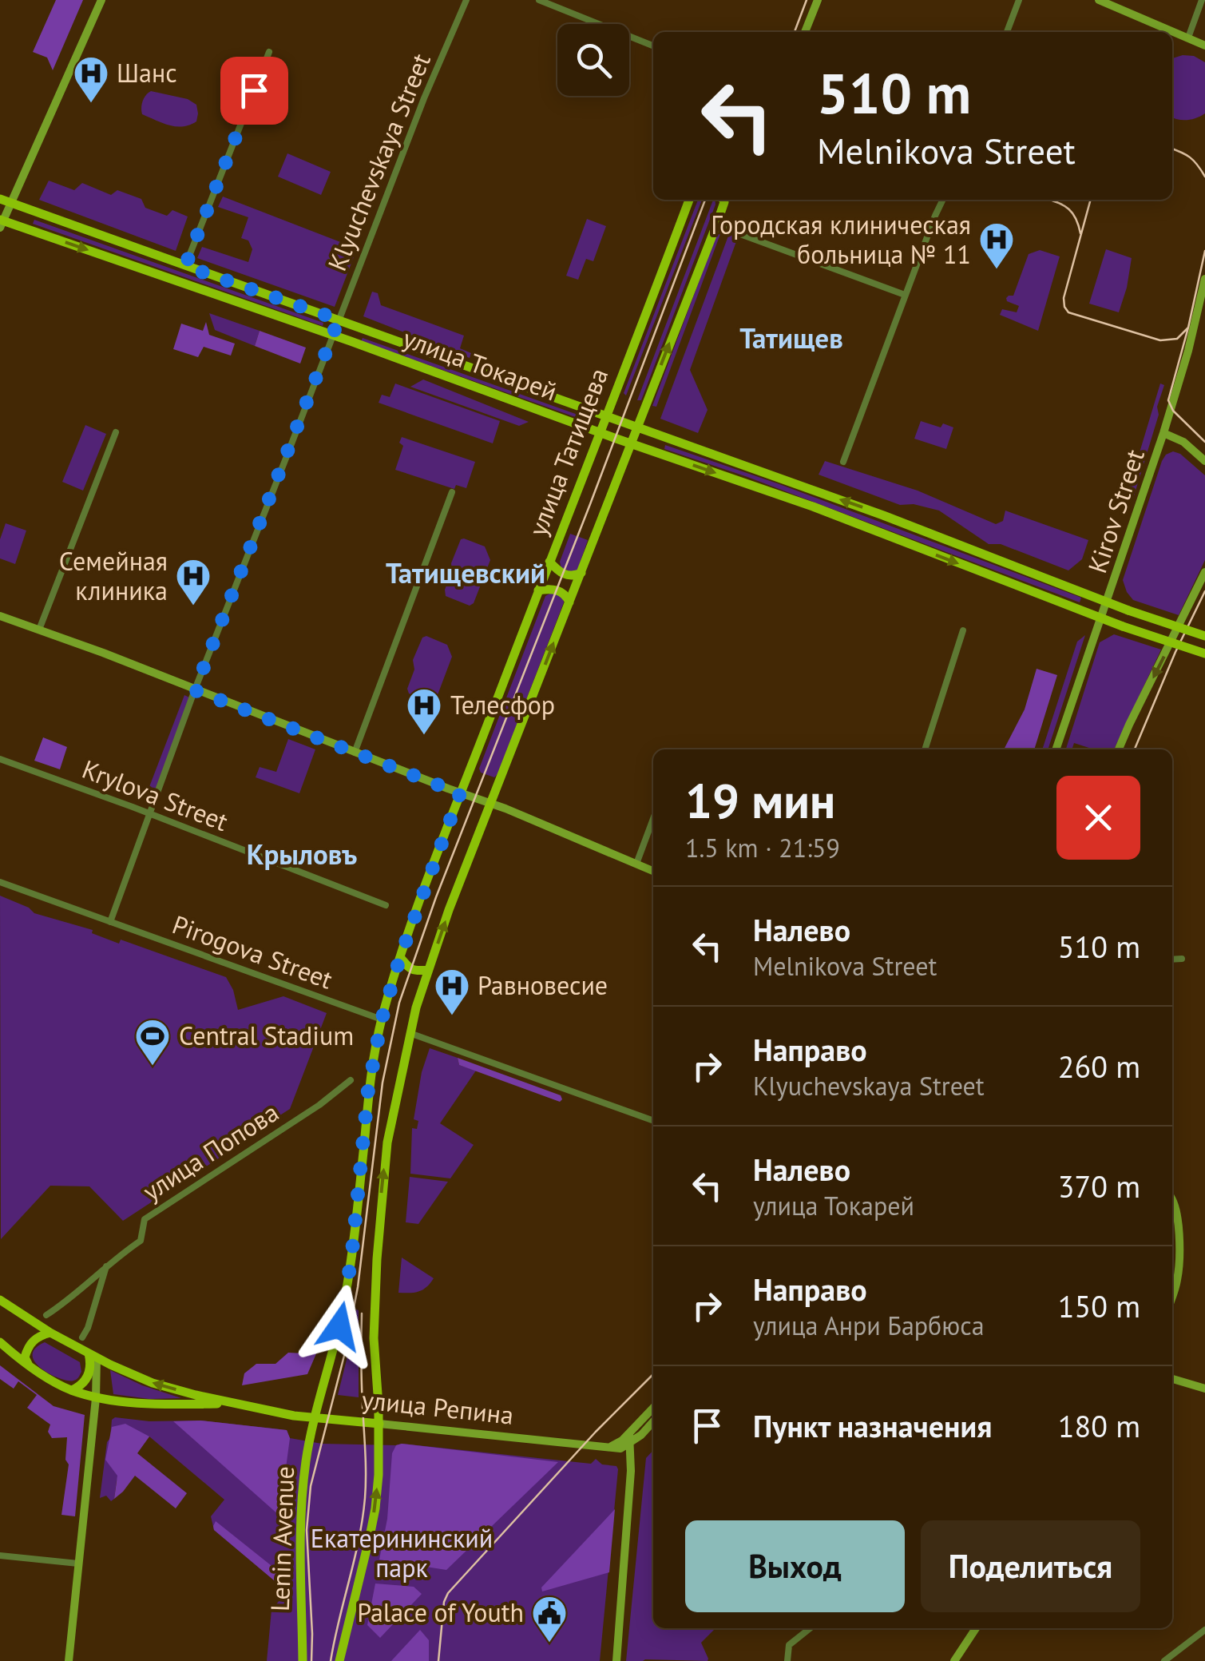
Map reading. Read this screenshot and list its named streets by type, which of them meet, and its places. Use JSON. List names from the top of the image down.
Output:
{
  "streets": {
    "main road": [
      "улица Токарей",
      "улица Татищева",
      "Kirov Street",
      "улица Репина",
      "Lenin Avenue"
    ],
    "street": [
      "Klyuchevskaya Street",
      "Krylova Street",
      "Pirogova Street",
      "улица Попова"
    ]
  },
  "crossings": [
    ["Klyuchevskaya Street", "улица Токарей"],
    ["Klyuchevskaya Street", "Krylova Street"],
    ["Klyuchevskaya Street", "Pirogova Street"],
    ["улица Токарей", "улица Татищева"],
    ["улица Токарей", "Kirov Street"],
    ["улица Татищева", "Pirogova Street"],
    ["улица Татищева", "улица Репина"],
    ["улица Татищева", "Lenin Avenue"],
    ["улица Репина", "Lenin Avenue"]
  ],
  "districts": ["Татищев", "Татищевский", "Крыловъ"],
  "parks": ["Екатерининский парк"],
  "places": {
    "hospital": [
      "Шанс",
      "Городская клиническая больница № 11",
      "Семейная клиника",
      "Телесфор",
      "Равновесие"
    ],
    "sports": ["Central Stadium"],
    "public building": ["Palace of Youth"]
  },
  "page": {
    "turn": ["510 m", "Melnikova Street"],
    "heading": ["19 мин", "1.5 km · 21:59"],
    "list": [
      {
        "name": "Налево",
        "note": "Melnikova Street",
        "value": "510 m"
      },
      {
        "name": "Направо",
        "note": "Klyuchevskaya Street",
        "value": "260 m"
      },
      {
        "name": "Налево",
        "note": "улица Токарей",
        "value": "370 m"
      },
      {
        "name": "Направо",
        "note": "улица Анри Барбюса",
        "value": "150 m"
      },
      {
        "name": "Пункт назначения",
        "value": "180 m"
      }
    ],
    "buttons": ["Выход", "Поделиться"]
  }
}
